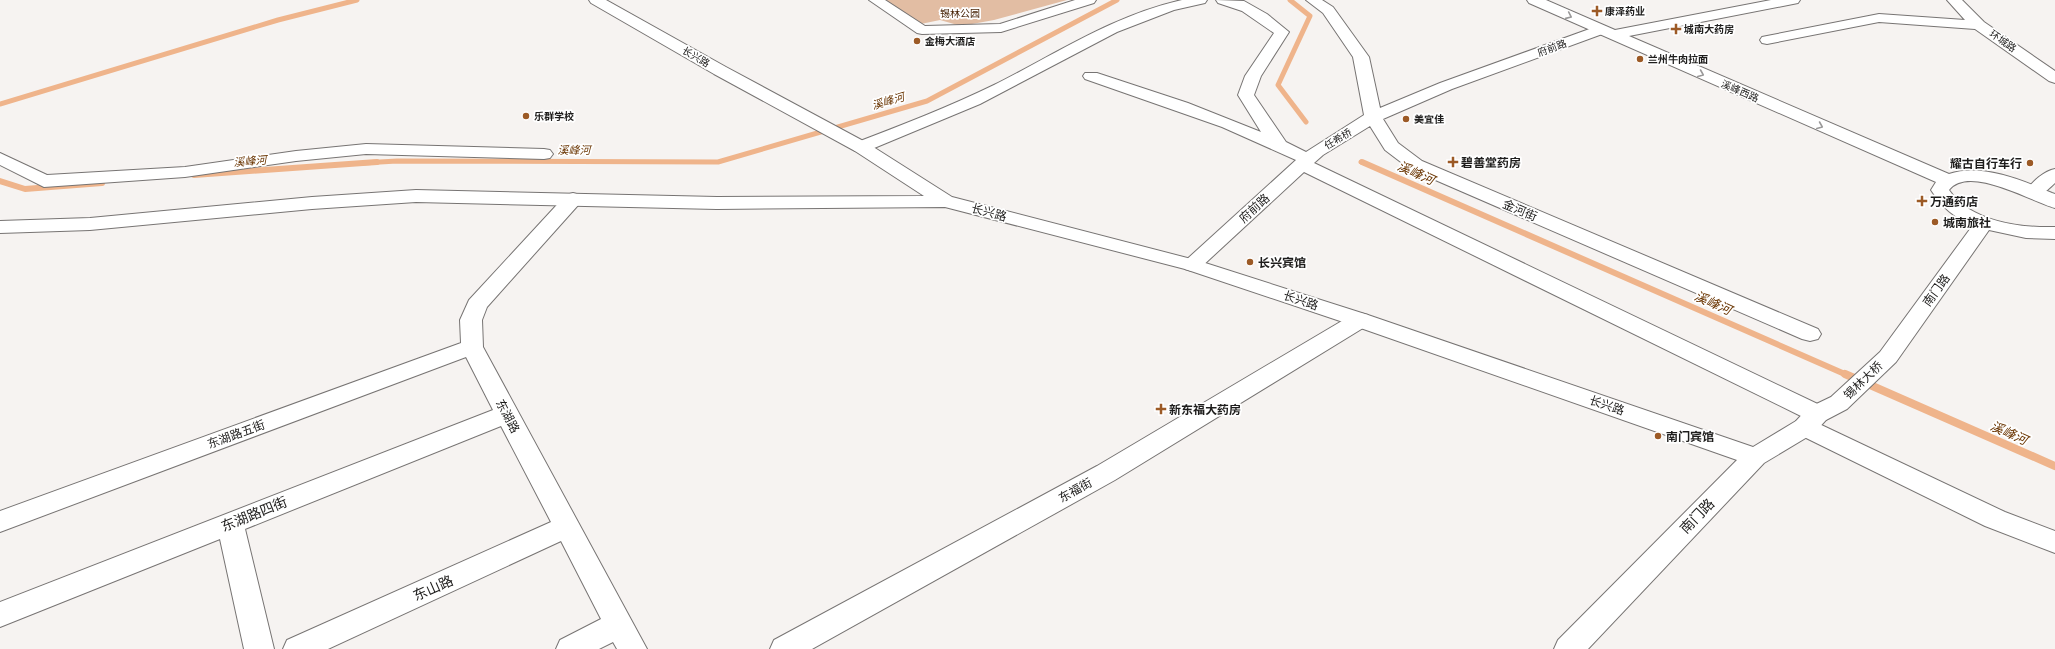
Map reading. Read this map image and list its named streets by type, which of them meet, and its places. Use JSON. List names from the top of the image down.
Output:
{
  "streets": {
    "street": [
      "环城路",
      "府前路",
      "长兴路",
      "溪峰西路",
      "任希桥",
      "金河街",
      "南门路",
      "锡林大桥",
      "东湖路",
      "东湖路五街",
      "东福街",
      "东湖路四街",
      "东山路"
    ]
  },
  "crossings": [
    ["府前路", "长兴路"],
    ["府前路", "溪峰西路"],
    ["府前路", "任希桥"],
    ["府前路", "金河街"],
    ["长兴路", "南门路"],
    ["长兴路", "东福街"],
    ["任希桥", "金河街"],
    ["南门路", "锡林大桥"],
    ["东湖路", "东湖路五街"],
    ["东湖路", "东湖路四街"],
    ["东湖路", "东山路"]
  ],
  "one_way": ["溪峰西路"],
  "water": ["溪峰河"],
  "parks": ["锡林公园"],
  "places": {
    "health": [
      "康泽药业",
      "城南大药房",
      "碧善堂药房",
      "万通药店",
      "新东福大药房"
    ],
    "other": [
      "金梅大酒店",
      "兰州牛肉拉面",
      "乐群学校",
      "美宜佳",
      "耀古自行车行",
      "城南旅社",
      "长兴宾馆",
      "南门宾馆"
    ]
  }
}
